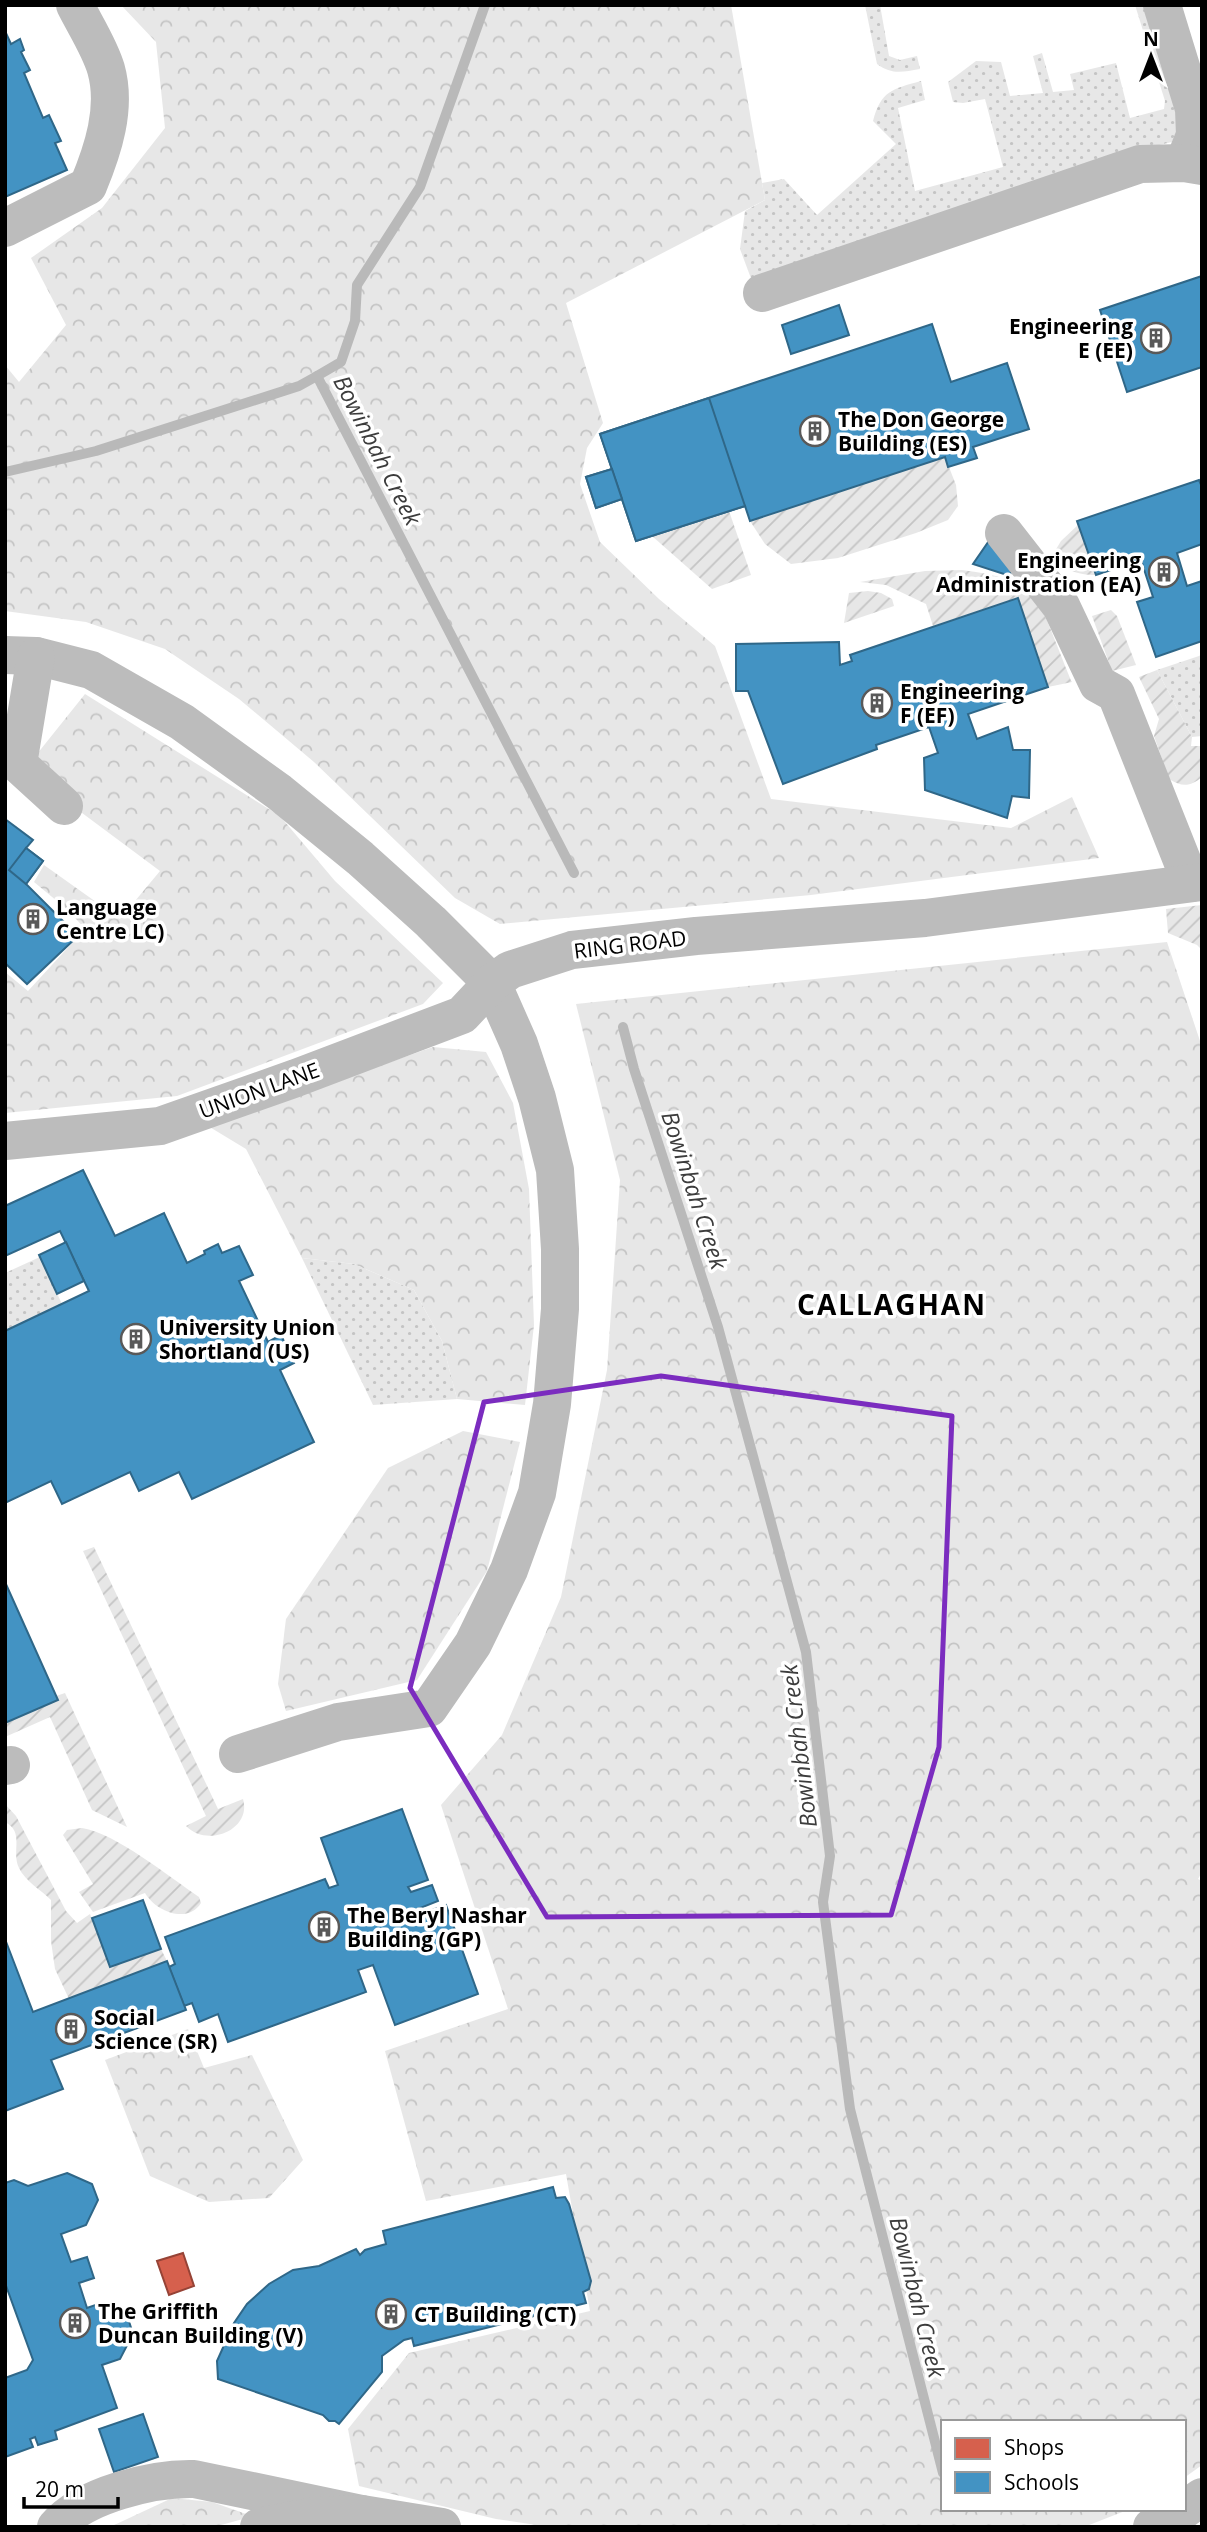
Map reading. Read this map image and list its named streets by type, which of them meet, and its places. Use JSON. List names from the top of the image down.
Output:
{
  "streets": {
    "street": ["RING ROAD", "UNION LANE"]
  },
  "crossings": [
    ["RING ROAD", "UNION LANE"]
  ],
  "districts": ["CALLAGHAN"],
  "water": ["Bowinbah Creek"],
  "places": {
    "building": [
      "Engineering E (EE)",
      "The Don George Building (ES)",
      "Engineering Administration (EA)",
      "Engineering F (EF)",
      "Language Centre LC)",
      "University Union Shortland (US)",
      "The Beryl Nashar Building (GP)",
      "Social Science (SR)",
      "CT Building (CT)",
      "The Griffith Duncan Building (V)"
    ]
  },
  "legend": ["Shops", "Schools"],
  "scale_bar": "20 m",
  "north": "top"
}
